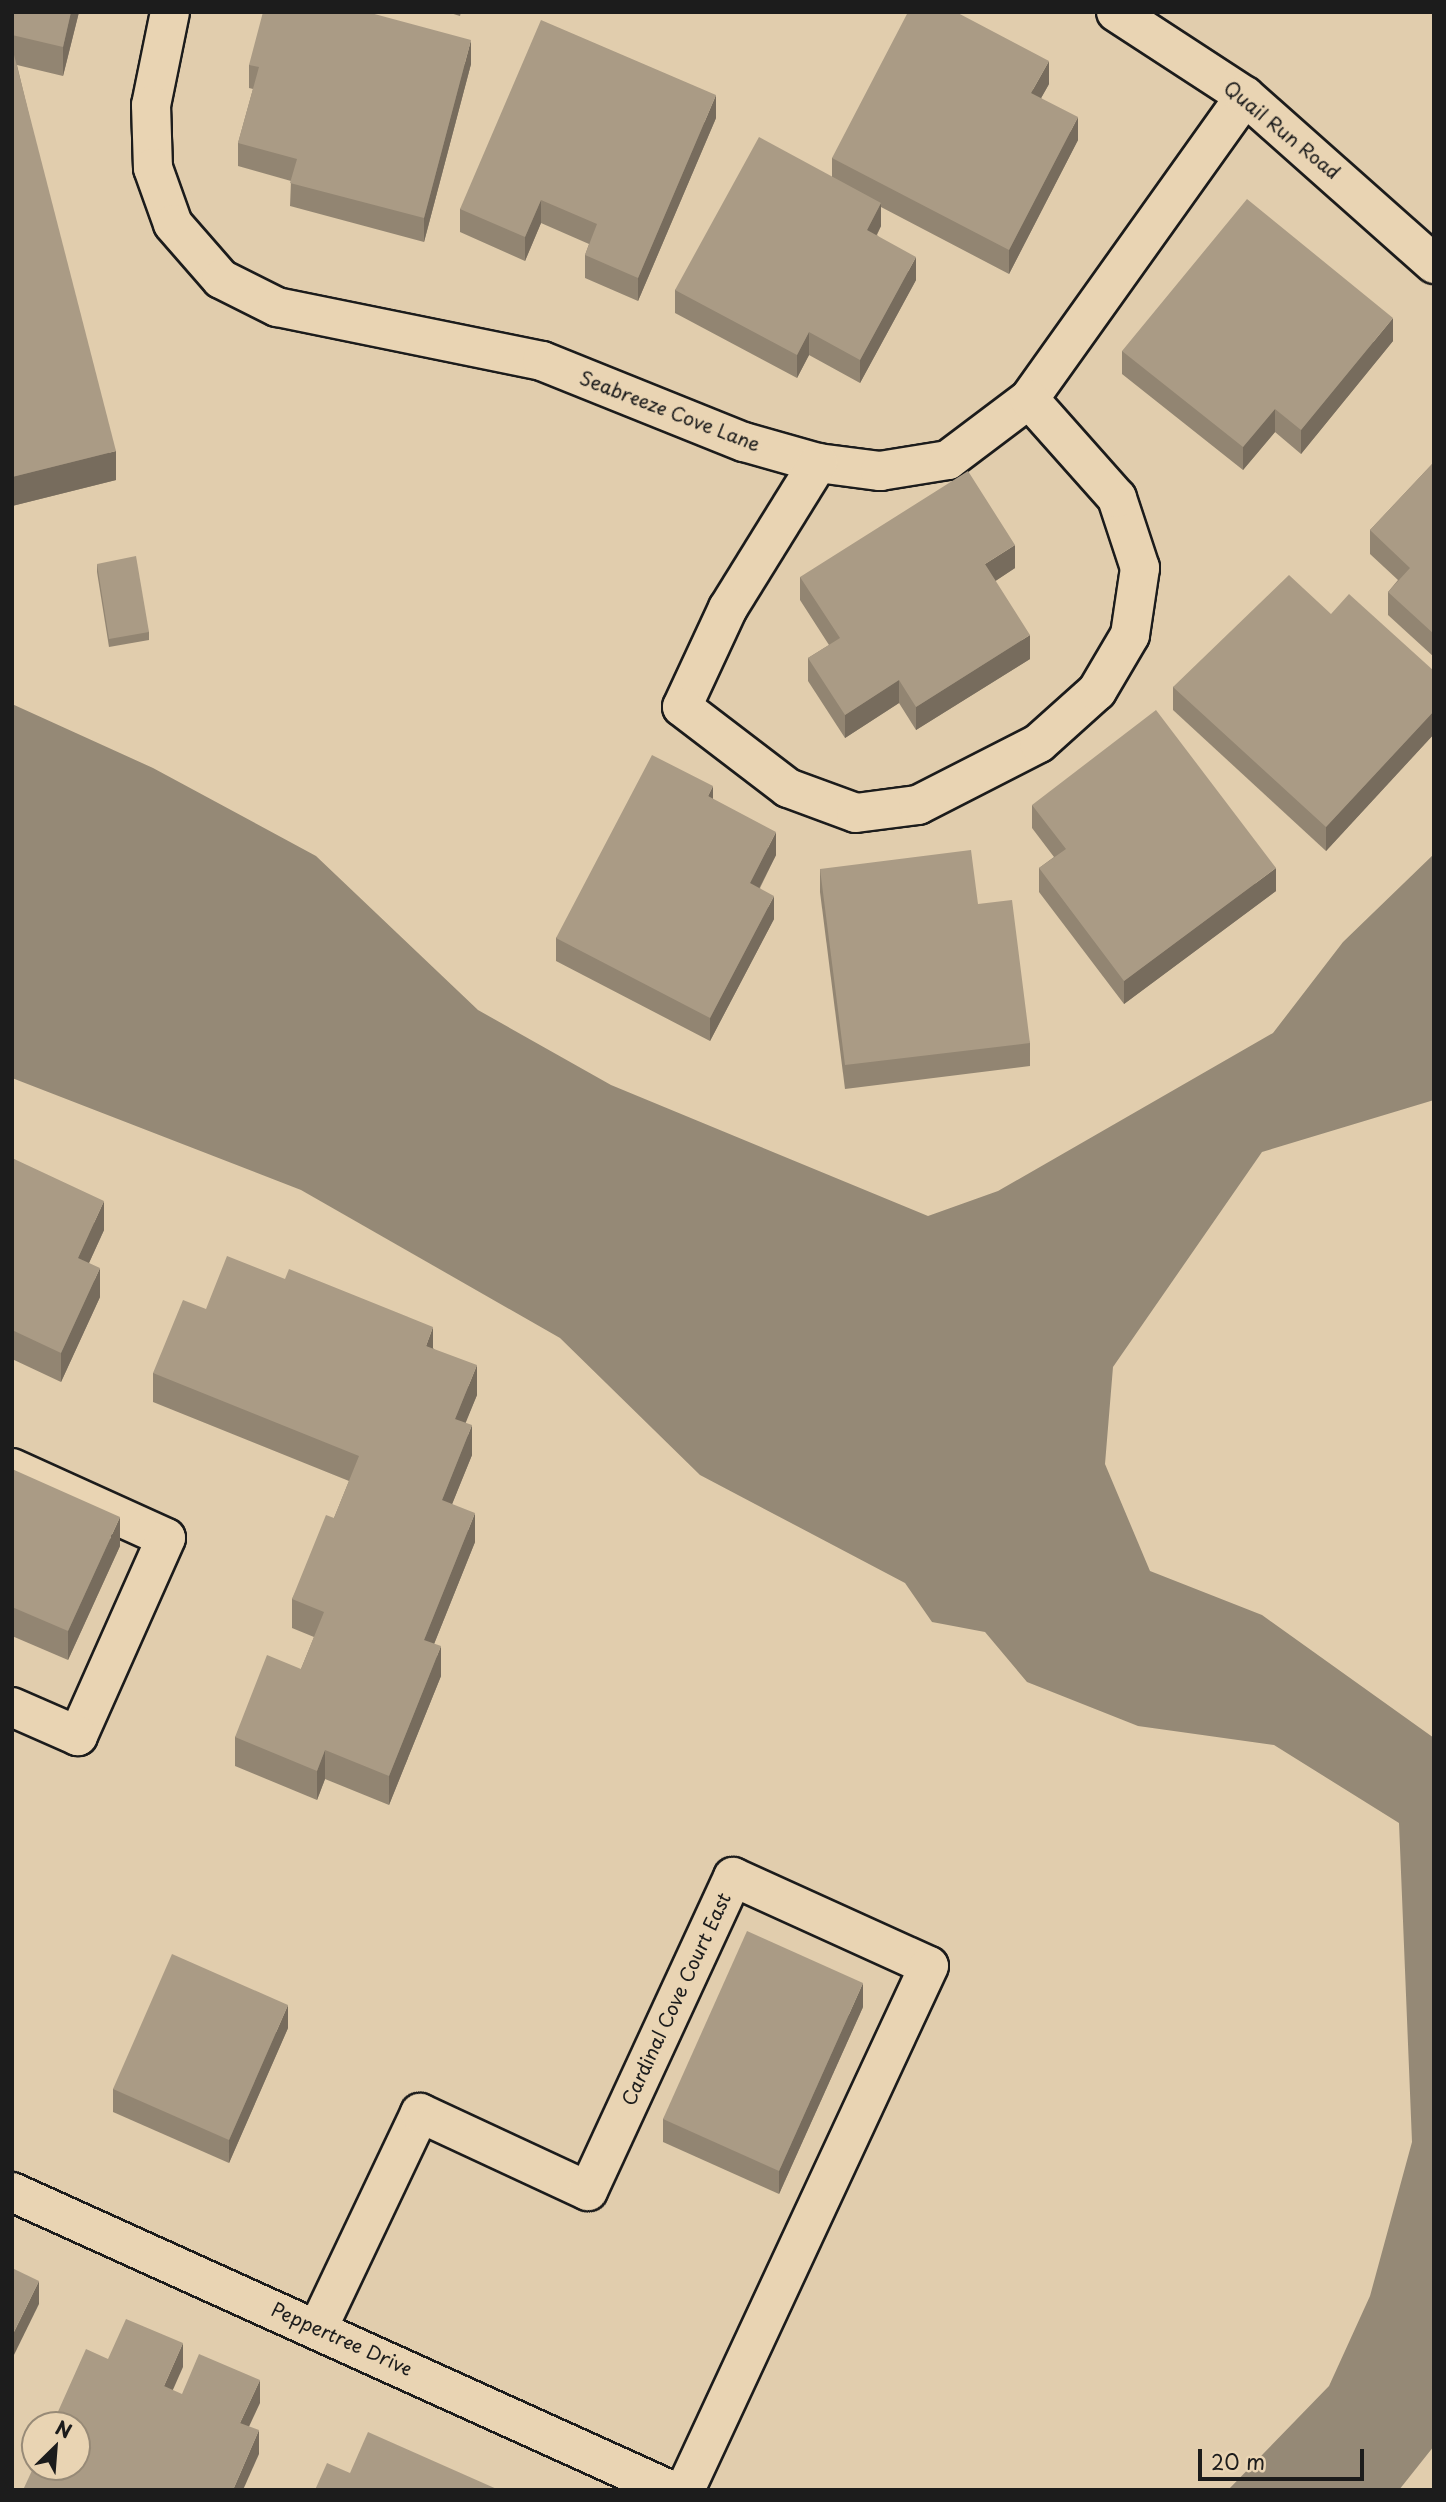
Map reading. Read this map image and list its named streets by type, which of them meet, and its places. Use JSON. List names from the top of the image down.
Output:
{
  "streets": {
    "street": [
      "Quail Run Road",
      "Seabreeze Cove Lane",
      "Cardinal Cove Court East",
      "Peppertree Drive"
    ]
  },
  "crossings": [
    ["Quail Run Road", "Seabreeze Cove Lane"],
    ["Cardinal Cove Court East", "Peppertree Drive"]
  ],
  "scale_bar": "20 m",
  "north": "top right"
}
